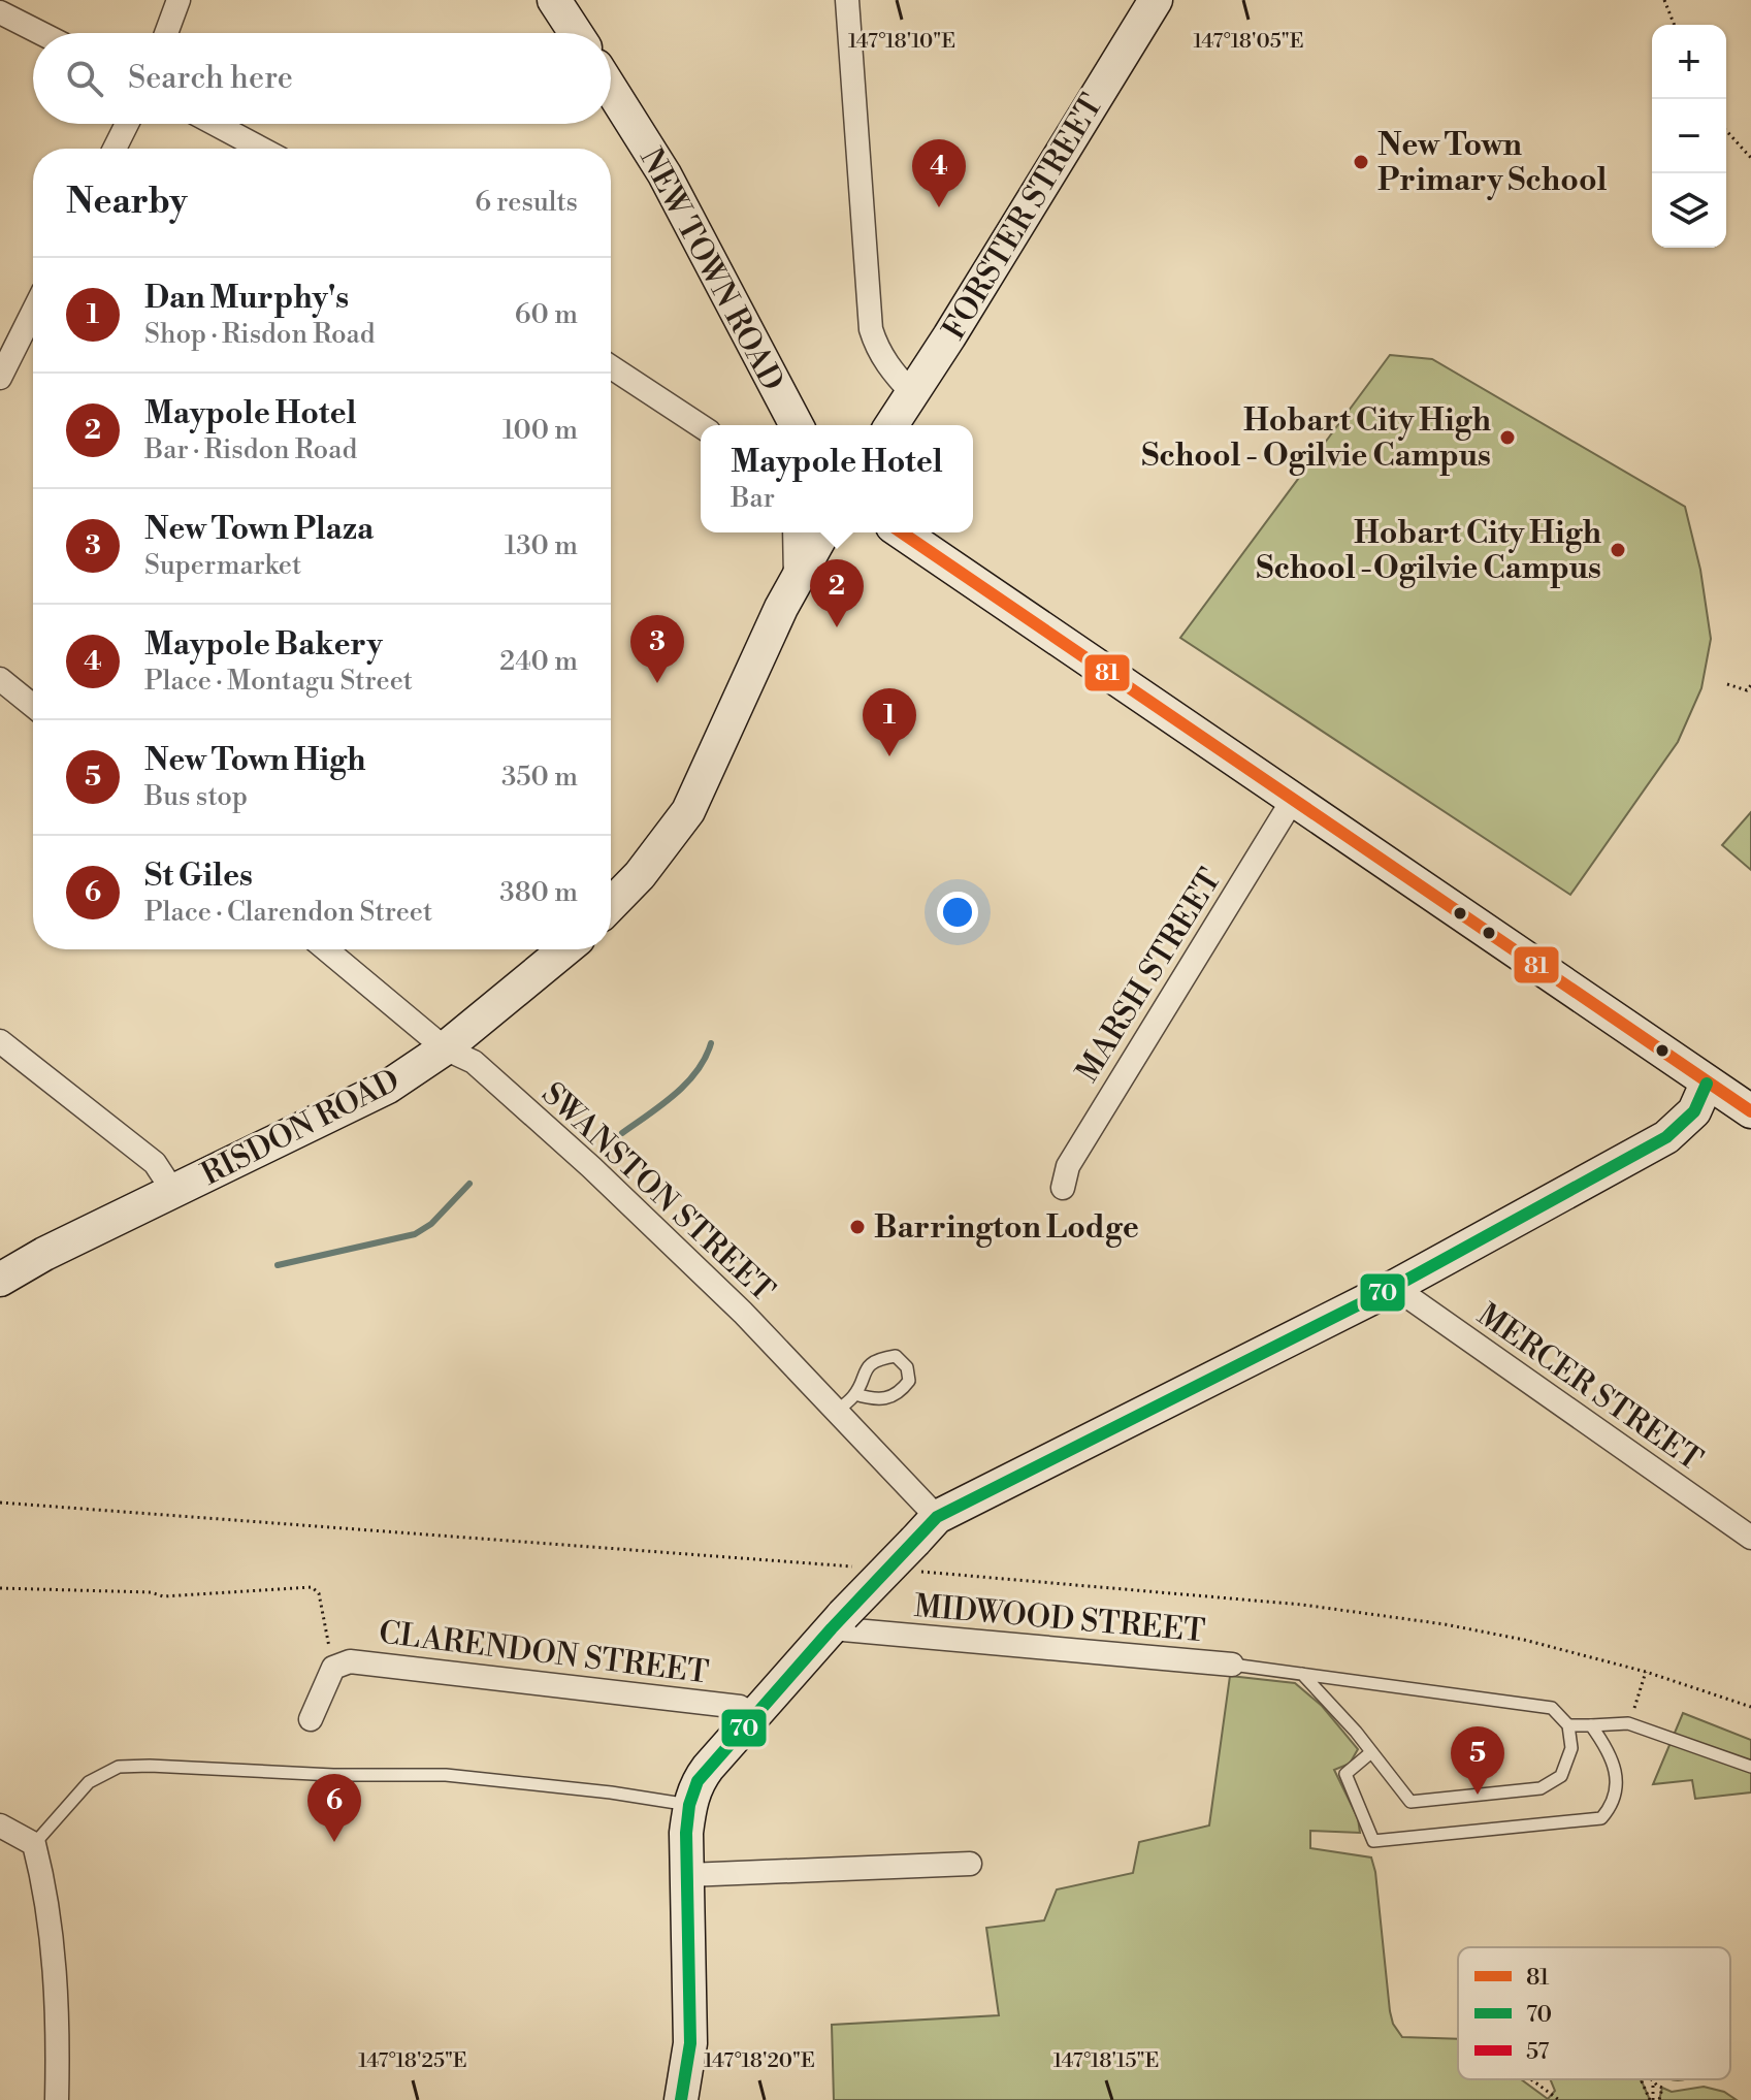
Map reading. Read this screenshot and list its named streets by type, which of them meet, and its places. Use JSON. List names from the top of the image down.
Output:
{
  "streets": {
    "street": [
      "FORSTER STREET",
      "NEW TOWN ROAD",
      "MARSH STREET",
      "RISDON ROAD",
      "SWANSTON STREET",
      "MERCER STREET",
      "MIDWOOD STREET",
      "CLARENDON STREET"
    ]
  },
  "crossings": [
    ["RISDON ROAD", "SWANSTON STREET"]
  ],
  "places": [
    "New Town Primary School",
    "Hobart City High School - Ogilvie Campus",
    "Hobart City High School -Ogilvie Campus",
    "Barrington Lodge"
  ],
  "lines": ["transit line 81", "transit line 70"],
  "legend": ["81", "70", "57"],
  "page": {
    "map_buttons": ["+", "−"],
    "search": "Search here",
    "pins": [
      "4",
      "2",
      "3",
      "1",
      "5",
      "6"
    ],
    "heading": ["Nearby", "6 results"],
    "list": [
      {
        "mark": "1",
        "name": "Dan Murphy's",
        "note": "Shop · Risdon Road",
        "value": "60 m"
      },
      {
        "mark": "2",
        "name": "Maypole Hotel",
        "note": "Bar · Risdon Road",
        "value": "100 m"
      },
      {
        "mark": "3",
        "name": "New Town Plaza",
        "note": "Supermarket",
        "value": "130 m"
      },
      {
        "mark": "4",
        "name": "Maypole Bakery",
        "note": "Place · Montagu Street",
        "value": "240 m"
      },
      {
        "mark": "5",
        "name": "New Town High",
        "note": "Bus stop",
        "value": "350 m"
      },
      {
        "mark": "6",
        "name": "St Giles",
        "note": "Place · Clarendon Street",
        "value": "380 m"
      }
    ],
    "popup": ["Maypole Hotel", "Bar"]
  },
  "coordinates": [
    "147°18'10\"E",
    "147°18'05\"E",
    "147°18'25\"E",
    "147°18'20\"E",
    "147°18'15\"E"
  ]
}
